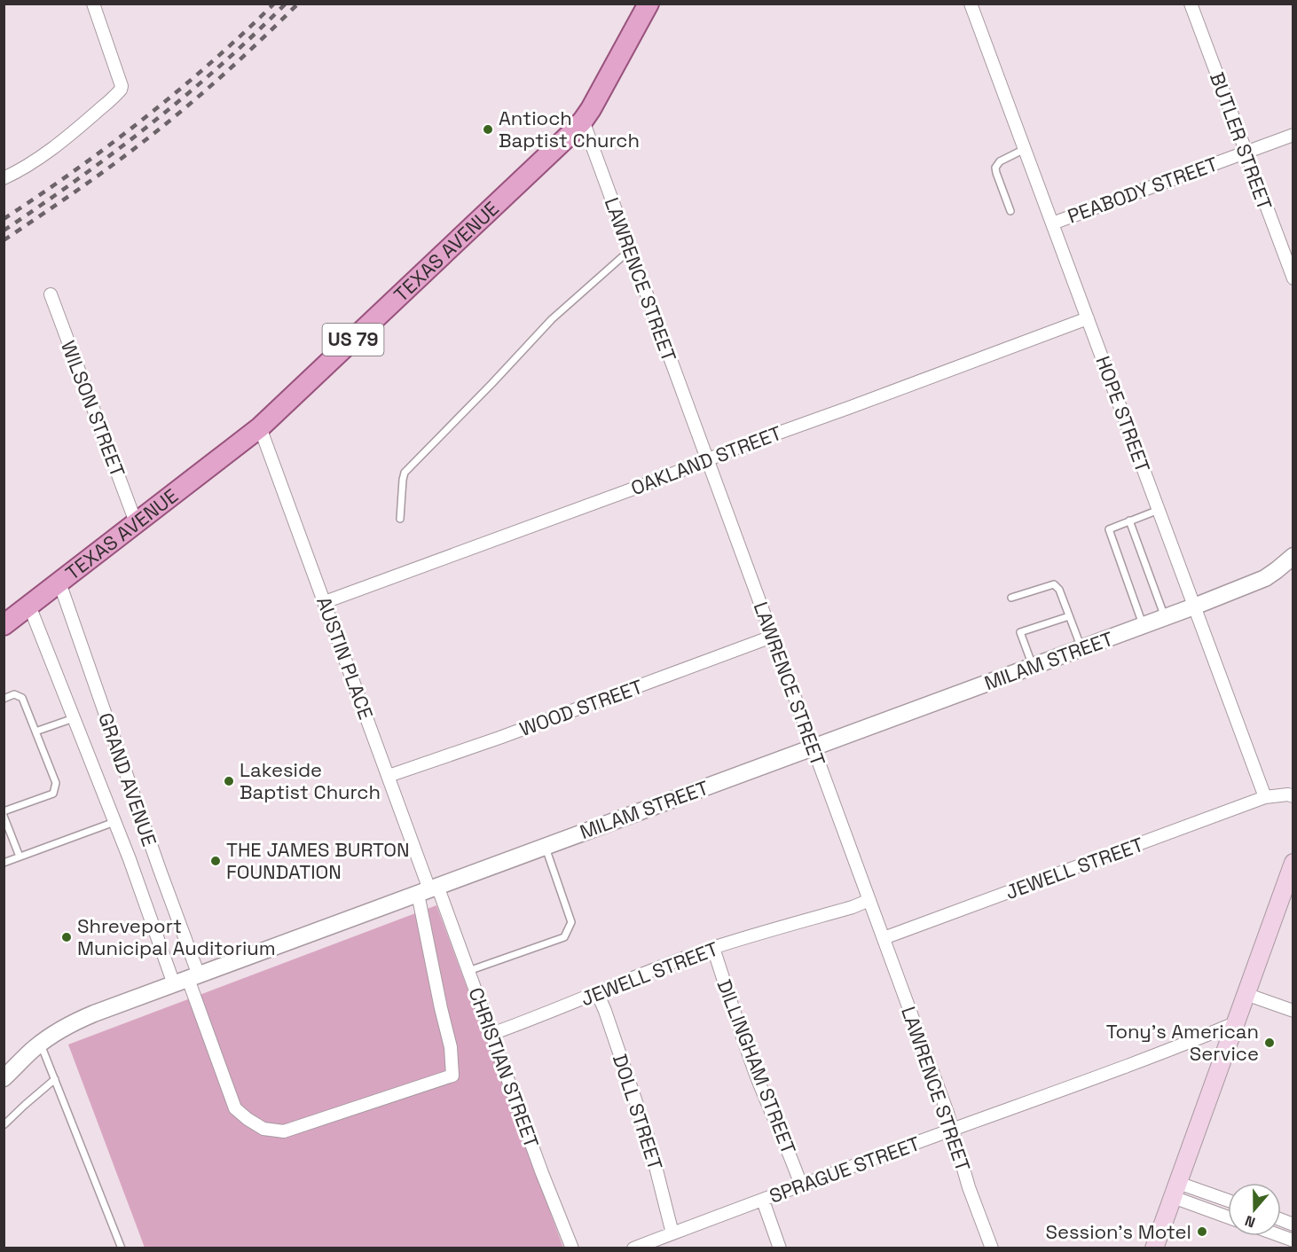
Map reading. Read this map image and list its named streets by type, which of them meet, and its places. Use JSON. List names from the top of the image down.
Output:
{
  "streets": {
    "main road": ["TEXAS AVENUE", "US 79"],
    "street": [
      "BUTLER STREET",
      "PEABODY STREET",
      "LAWRENCE STREET",
      "WILSON STREET",
      "HOPE STREET",
      "OAKLAND STREET",
      "AUSTIN PLACE",
      "MILAM STREET",
      "WOOD STREET",
      "GRAND AVENUE",
      "JEWELL STREET",
      "DILLINGHAM STREET",
      "CHRISTIAN STREET",
      "DOLL STREET",
      "SPRAGUE STREET"
    ]
  },
  "crossings": [
    ["BUTLER STREET", "PEABODY STREET"],
    ["PEABODY STREET", "HOPE STREET"],
    ["TEXAS AVENUE", "LAWRENCE STREET"],
    ["TEXAS AVENUE", "WILSON STREET"],
    ["TEXAS AVENUE", "AUSTIN PLACE"],
    ["TEXAS AVENUE", "GRAND AVENUE"],
    ["LAWRENCE STREET", "OAKLAND STREET"],
    ["LAWRENCE STREET", "MILAM STREET"],
    ["LAWRENCE STREET", "WOOD STREET"],
    ["LAWRENCE STREET", "JEWELL STREET"],
    ["LAWRENCE STREET", "SPRAGUE STREET"],
    ["HOPE STREET", "OAKLAND STREET"],
    ["HOPE STREET", "MILAM STREET"],
    ["HOPE STREET", "JEWELL STREET"],
    ["OAKLAND STREET", "AUSTIN PLACE"],
    ["AUSTIN PLACE", "MILAM STREET"],
    ["AUSTIN PLACE", "WOOD STREET"],
    ["AUSTIN PLACE", "CHRISTIAN STREET"],
    ["MILAM STREET", "GRAND AVENUE"],
    ["MILAM STREET", "CHRISTIAN STREET"],
    ["JEWELL STREET", "DILLINGHAM STREET"],
    ["JEWELL STREET", "CHRISTIAN STREET"],
    ["JEWELL STREET", "DOLL STREET"],
    ["DILLINGHAM STREET", "SPRAGUE STREET"],
    ["DOLL STREET", "SPRAGUE STREET"]
  ],
  "places": [
    "Antioch Baptist Church",
    "Lakeside Baptist Church",
    "THE JAMES BURTON FOUNDATION",
    "Shreveport Municipal Auditorium",
    "Tony's American Service",
    "Session's Motel"
  ],
  "north": "bottom"
}
